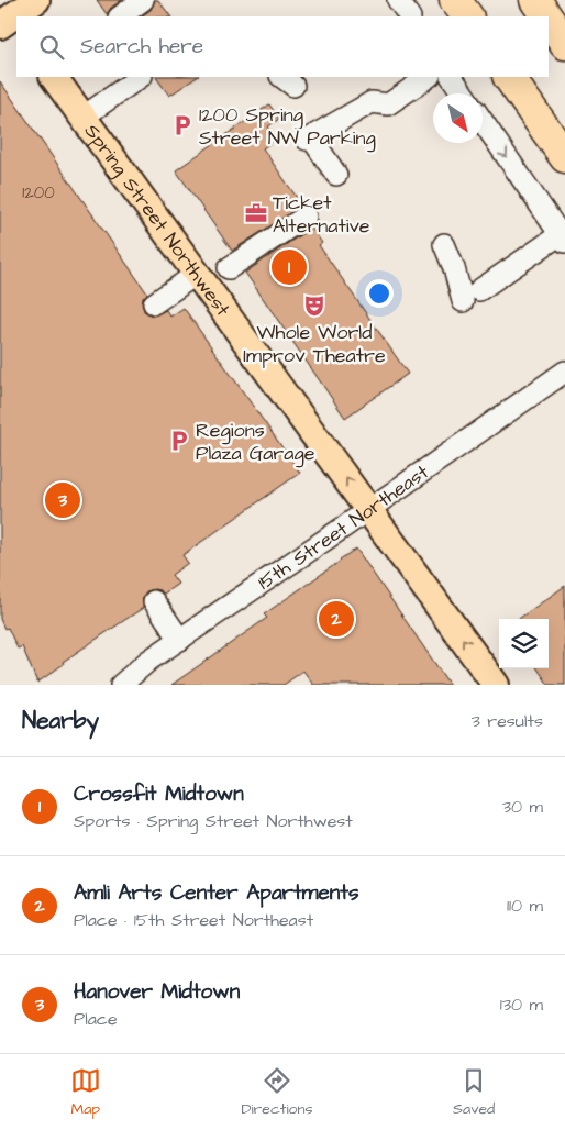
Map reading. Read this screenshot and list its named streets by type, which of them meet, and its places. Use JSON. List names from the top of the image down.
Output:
{
  "streets": {
    "main road": ["Spring Street Northwest"],
    "street": ["15th Street Northeast"]
  },
  "crossings": [
    ["Spring Street Northwest", "15th Street Northeast"]
  ],
  "one_way": ["Spring Street Northwest"],
  "places": {
    "parking": ["1200 Spring Street NW Parking", "Regions Plaza Garage"],
    "office": ["Ticket Alternative"],
    "theatre": ["Whole World Improv Theatre"]
  },
  "house_numbers": ["1200"],
  "north": "bottom right",
  "page": {
    "search": "Search here",
    "pins": ["1", "3", "2"],
    "heading": ["Nearby", "3 results"],
    "list": [
      {
        "mark": "1",
        "name": "Crossfit Midtown",
        "note": "Sports · Spring Street Northwest",
        "value": "30 m"
      },
      {
        "mark": "2",
        "name": "Amli Arts Center Apartments",
        "note": "Place · 15th Street Northeast",
        "value": "110 m"
      },
      {
        "mark": "3",
        "name": "Hanover Midtown",
        "note": "Place",
        "value": "130 m"
      }
    ],
    "nav": ["Map", "Directions", "Saved"]
  }
}
